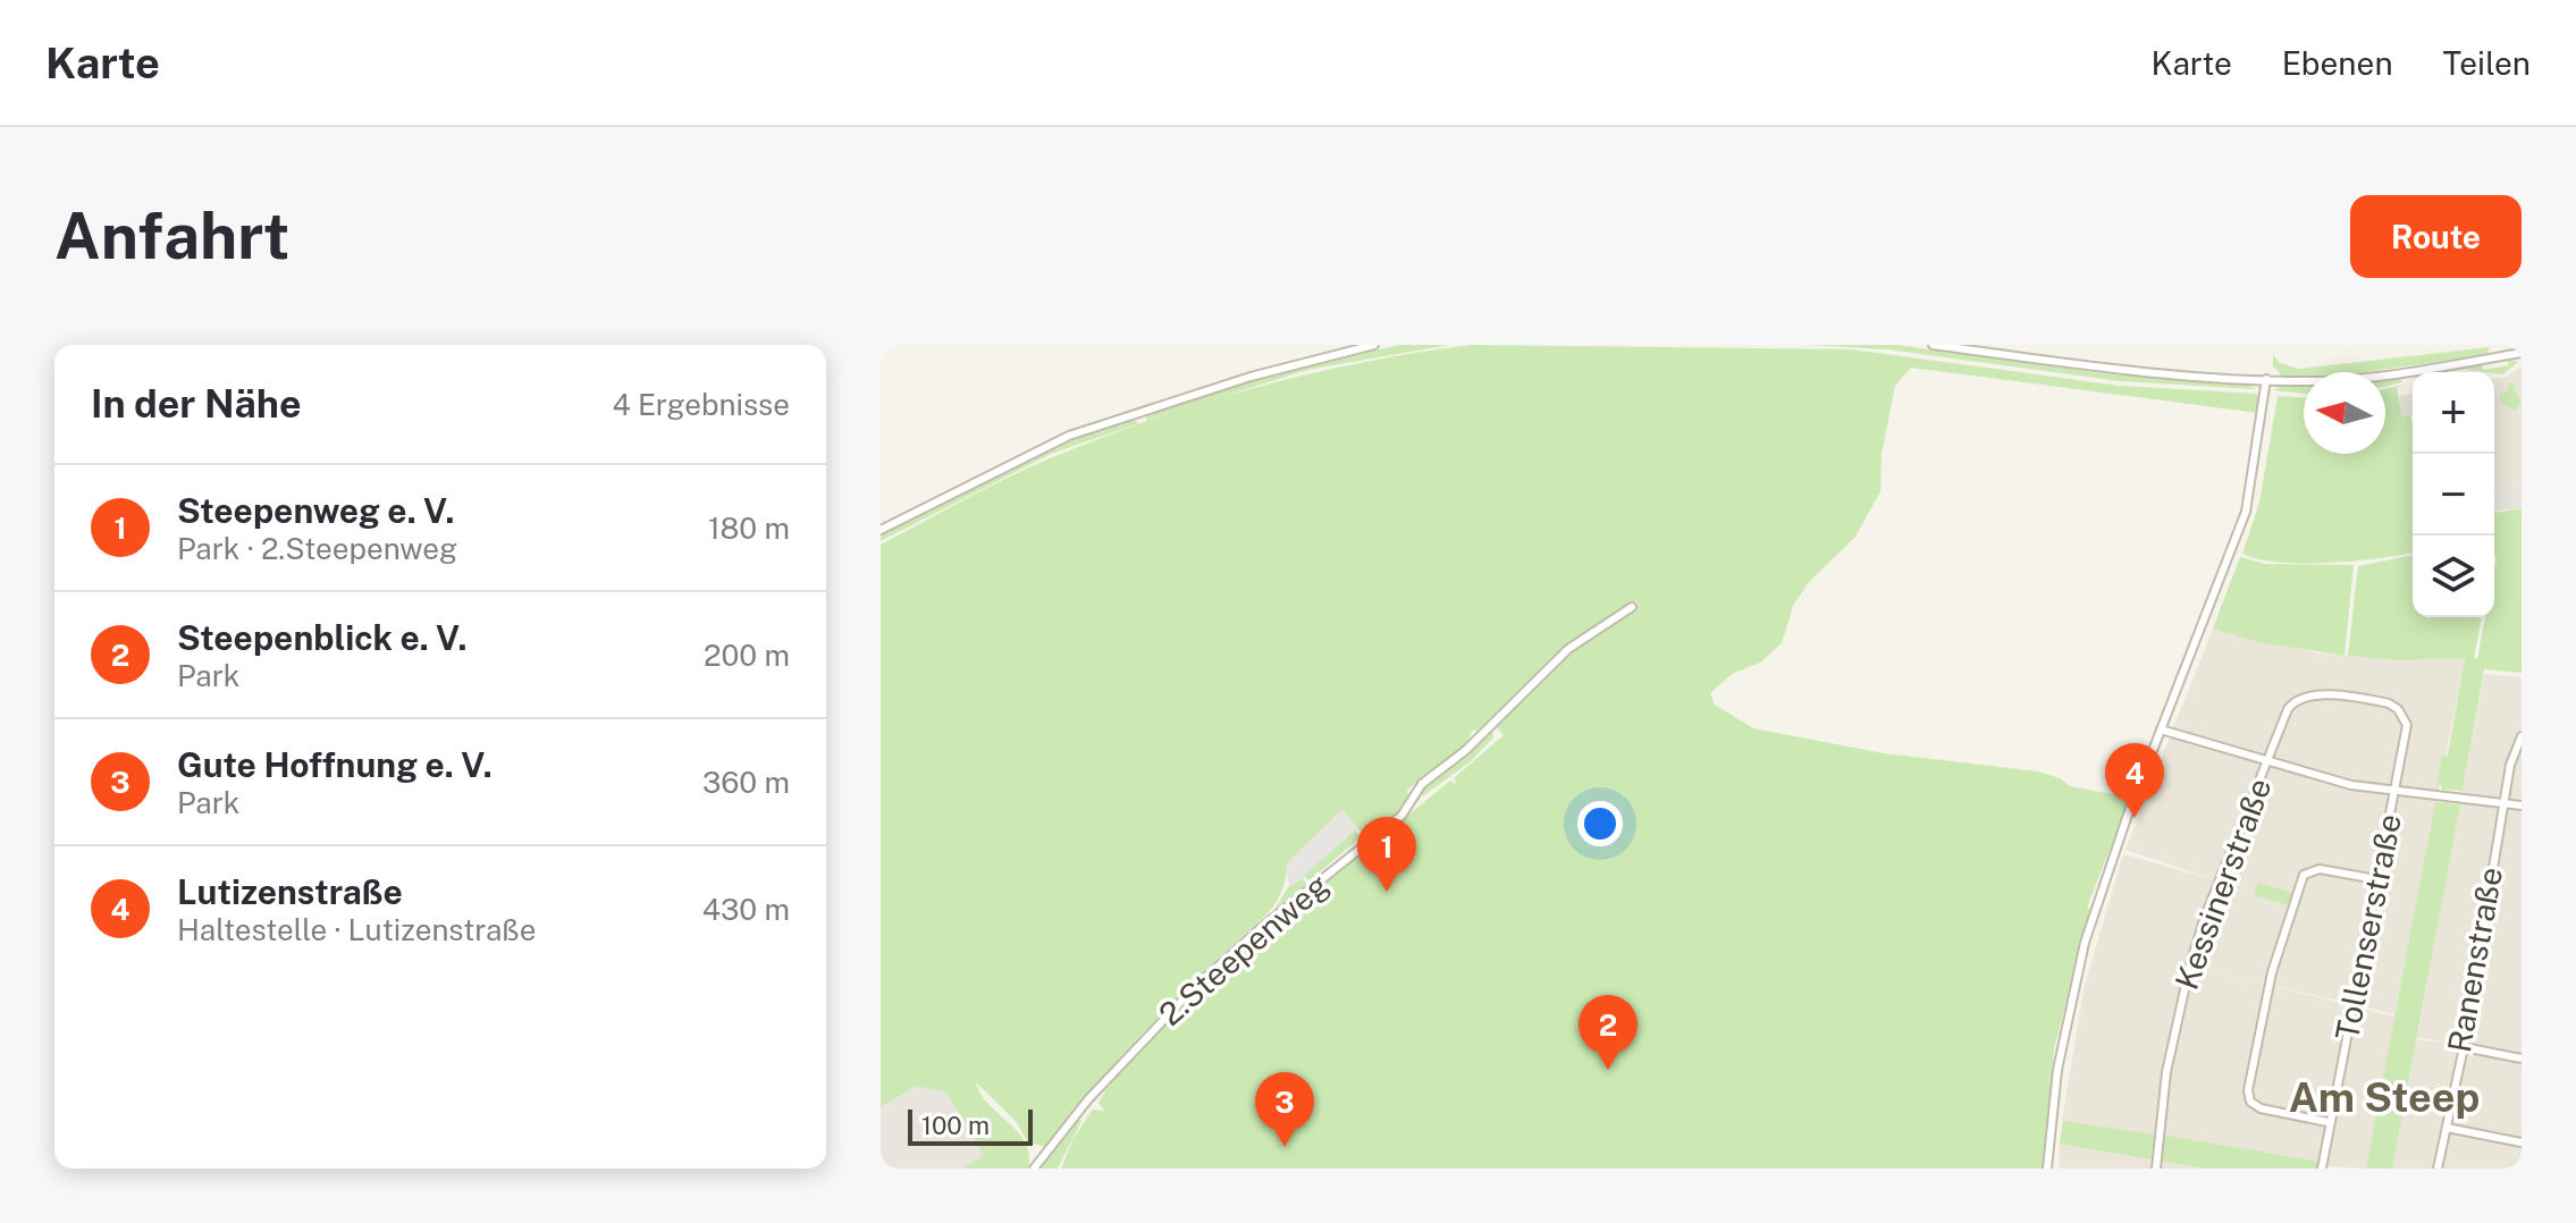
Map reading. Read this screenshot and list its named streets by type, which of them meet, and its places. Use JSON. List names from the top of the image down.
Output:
{
  "streets": {
    "street": [
      "Kessinerstraße",
      "Tollenserstraße",
      "2.Steepenweg",
      "Ranenstraße"
    ]
  },
  "crossings": [
    ["Kessinerstraße", "Tollenserstraße"]
  ],
  "districts": ["Am Steep"],
  "scale_bar": "100 m",
  "north": "left",
  "page": {
    "header": "Karte",
    "nav": ["Karte", "Ebenen", "Teilen"],
    "buttons": "Route",
    "title": "Anfahrt",
    "heading": ["In der Nähe", "4 Ergebnisse"],
    "map_buttons": ["+", "−"],
    "list": [
      {
        "mark": "1",
        "name": "Steepenweg e. V.",
        "note": "Park · 2.Steepenweg",
        "value": "180 m"
      },
      {
        "mark": "2",
        "name": "Steepenblick e. V.",
        "note": "Park",
        "value": "200 m"
      },
      {
        "mark": "3",
        "name": "Gute Hoffnung e. V.",
        "note": "Park",
        "value": "360 m"
      },
      {
        "mark": "4",
        "name": "Lutizenstraße",
        "note": "Haltestelle · Lutizenstraße",
        "value": "430 m"
      }
    ],
    "pins": [
      "4",
      "1",
      "2",
      "3"
    ],
    "scale": "100 m"
  }
}
